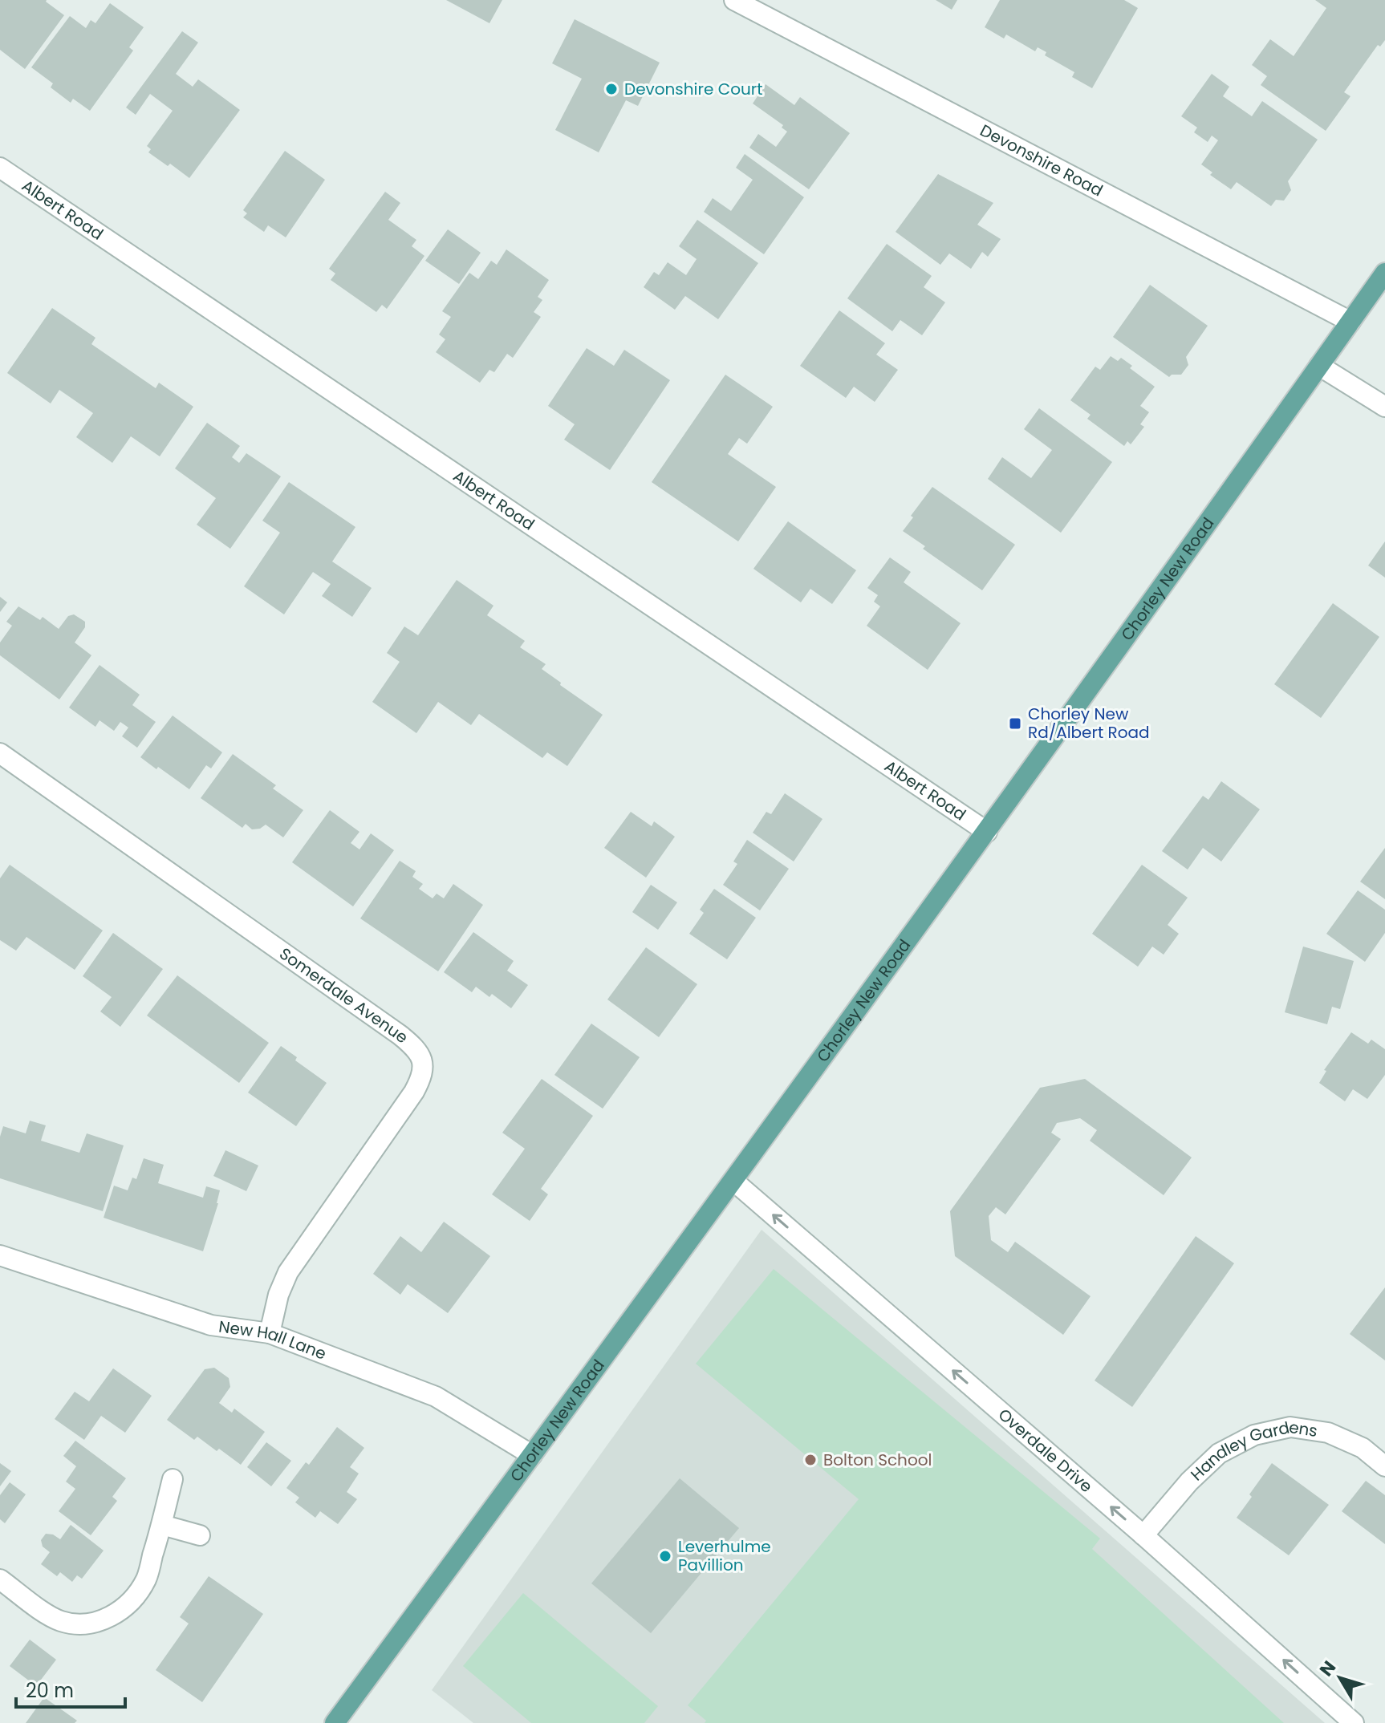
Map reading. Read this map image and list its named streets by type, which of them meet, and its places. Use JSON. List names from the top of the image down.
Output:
{
  "streets": {
    "main road": ["Chorley New Road"],
    "street": [
      "Devonshire Road",
      "Albert Road",
      "Somerdale Avenue",
      "New Hall Lane",
      "Overdale Drive",
      "Handley Gardens"
    ]
  },
  "crossings": [
    ["Devonshire Road", "Chorley New Road"],
    ["Albert Road", "Chorley New Road"],
    ["Chorley New Road", "New Hall Lane"],
    ["Chorley New Road", "Overdale Drive"],
    ["Somerdale Avenue", "New Hall Lane"],
    ["Overdale Drive", "Handley Gardens"]
  ],
  "one_way": ["Overdale Drive"],
  "places": {
    "other": ["Devonshire Court", "Bolton School", "Leverhulme Pavillion"],
    "transit": ["Chorley New Rd/Albert Road"]
  },
  "scale_bar": "20 m",
  "north": "top left"
}
